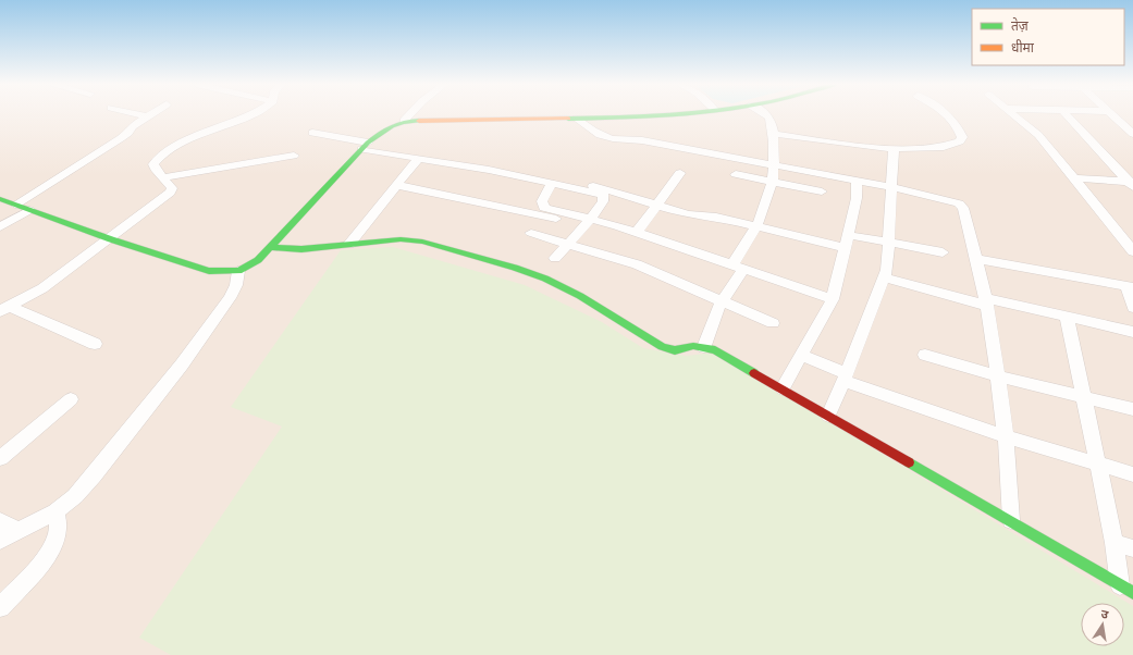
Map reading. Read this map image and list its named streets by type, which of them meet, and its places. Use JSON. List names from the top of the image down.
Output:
{
  "legend": ["तेज़", "धीमा"],
  "north": "top"
}
